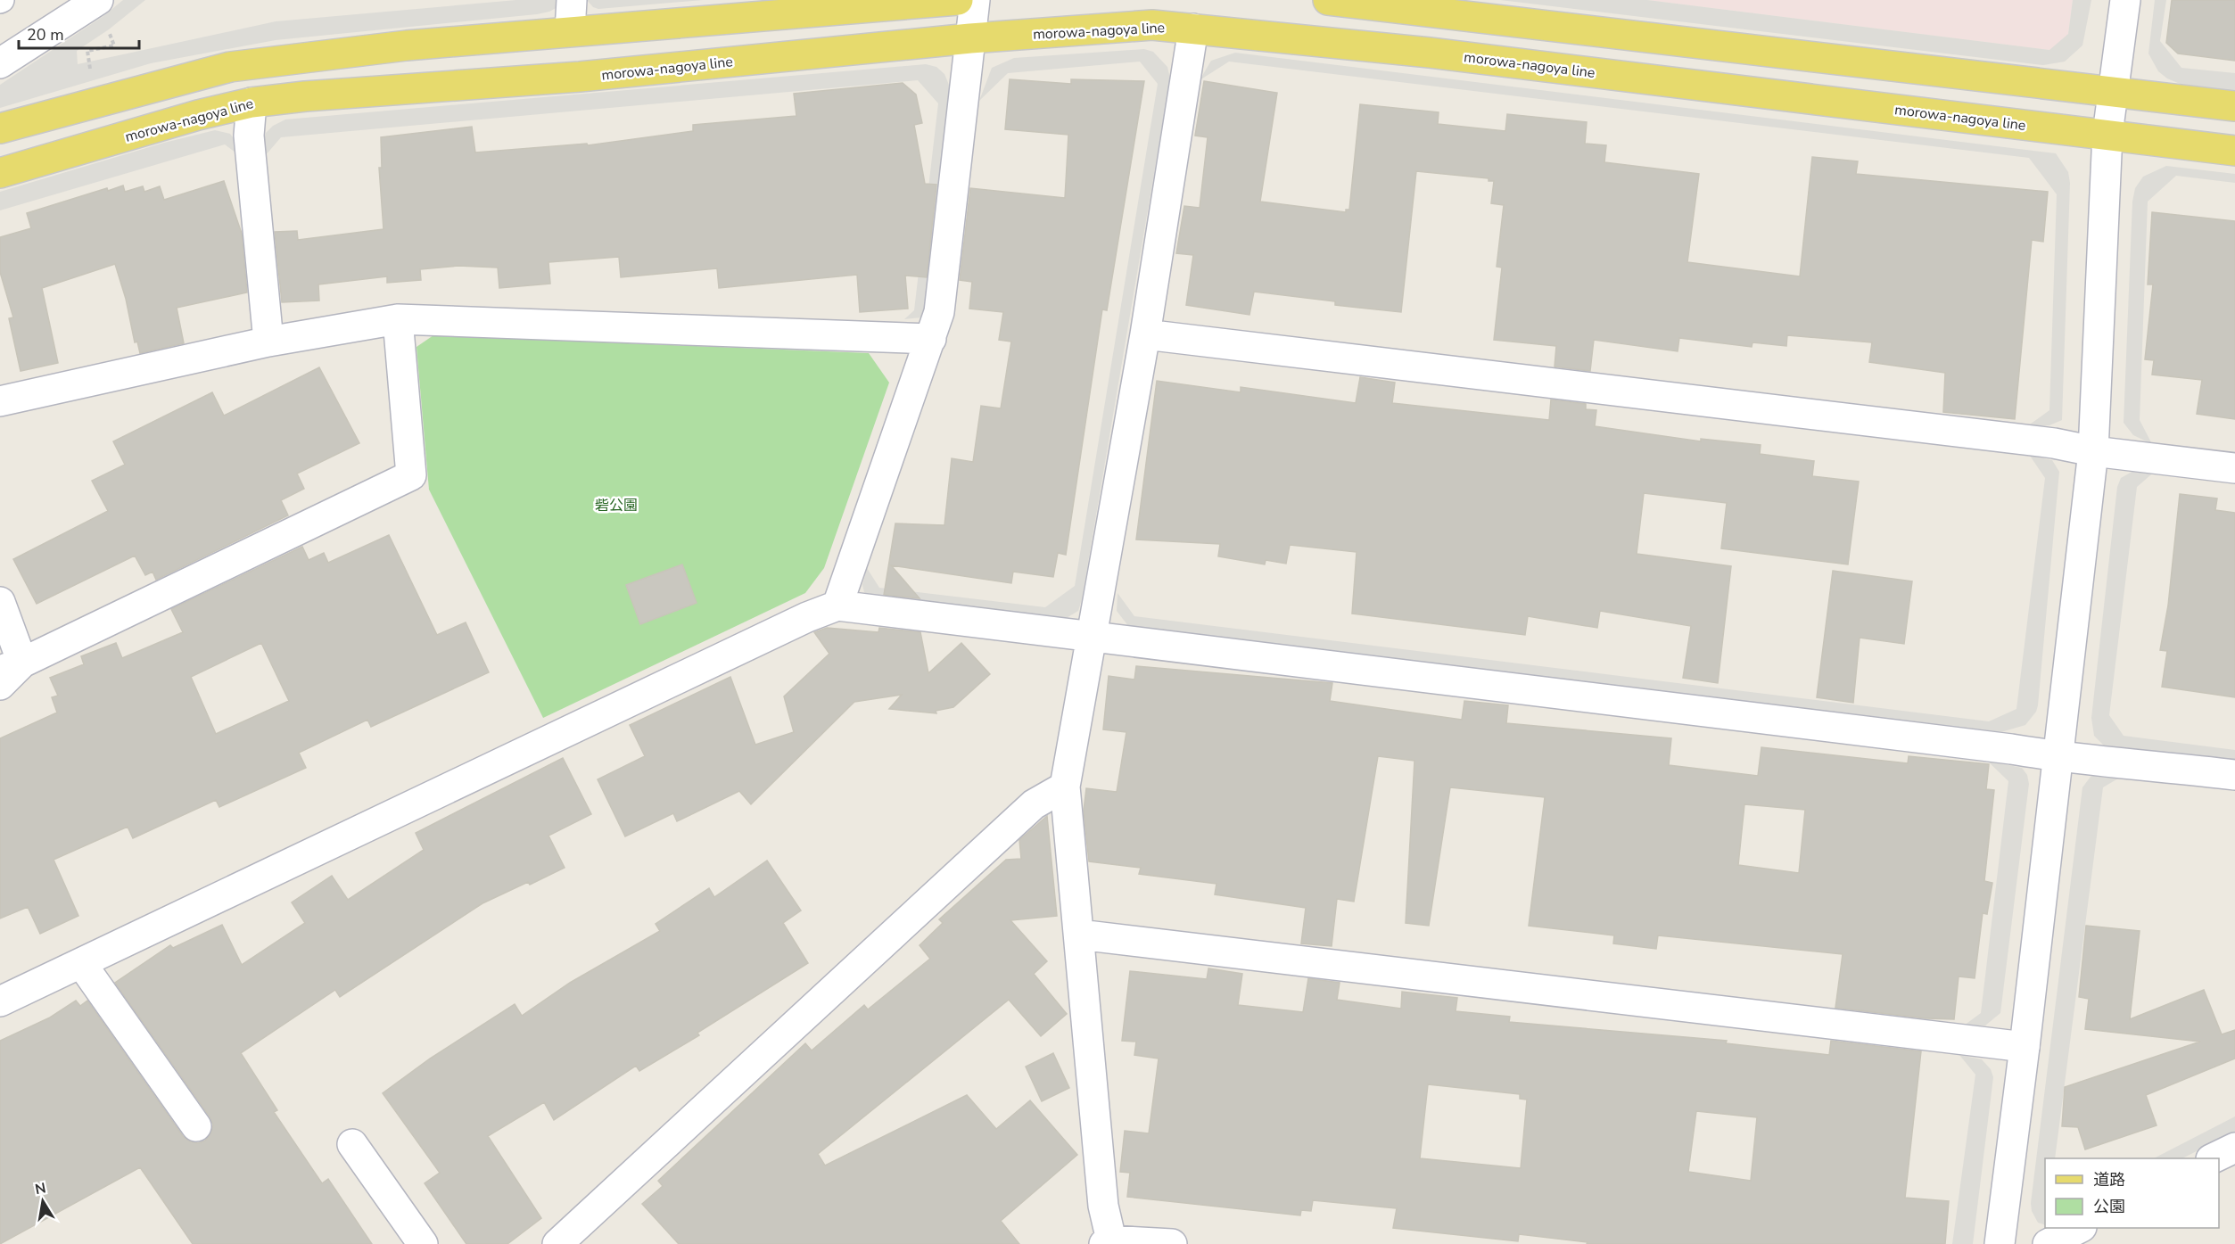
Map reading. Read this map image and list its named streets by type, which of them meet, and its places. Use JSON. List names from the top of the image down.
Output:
{
  "streets": {
    "main road": ["morowa-nagoya line"]
  },
  "parks": ["砦公園"],
  "legend": ["道路", "公園"],
  "scale_bar": "20 m",
  "north": "top"
}
